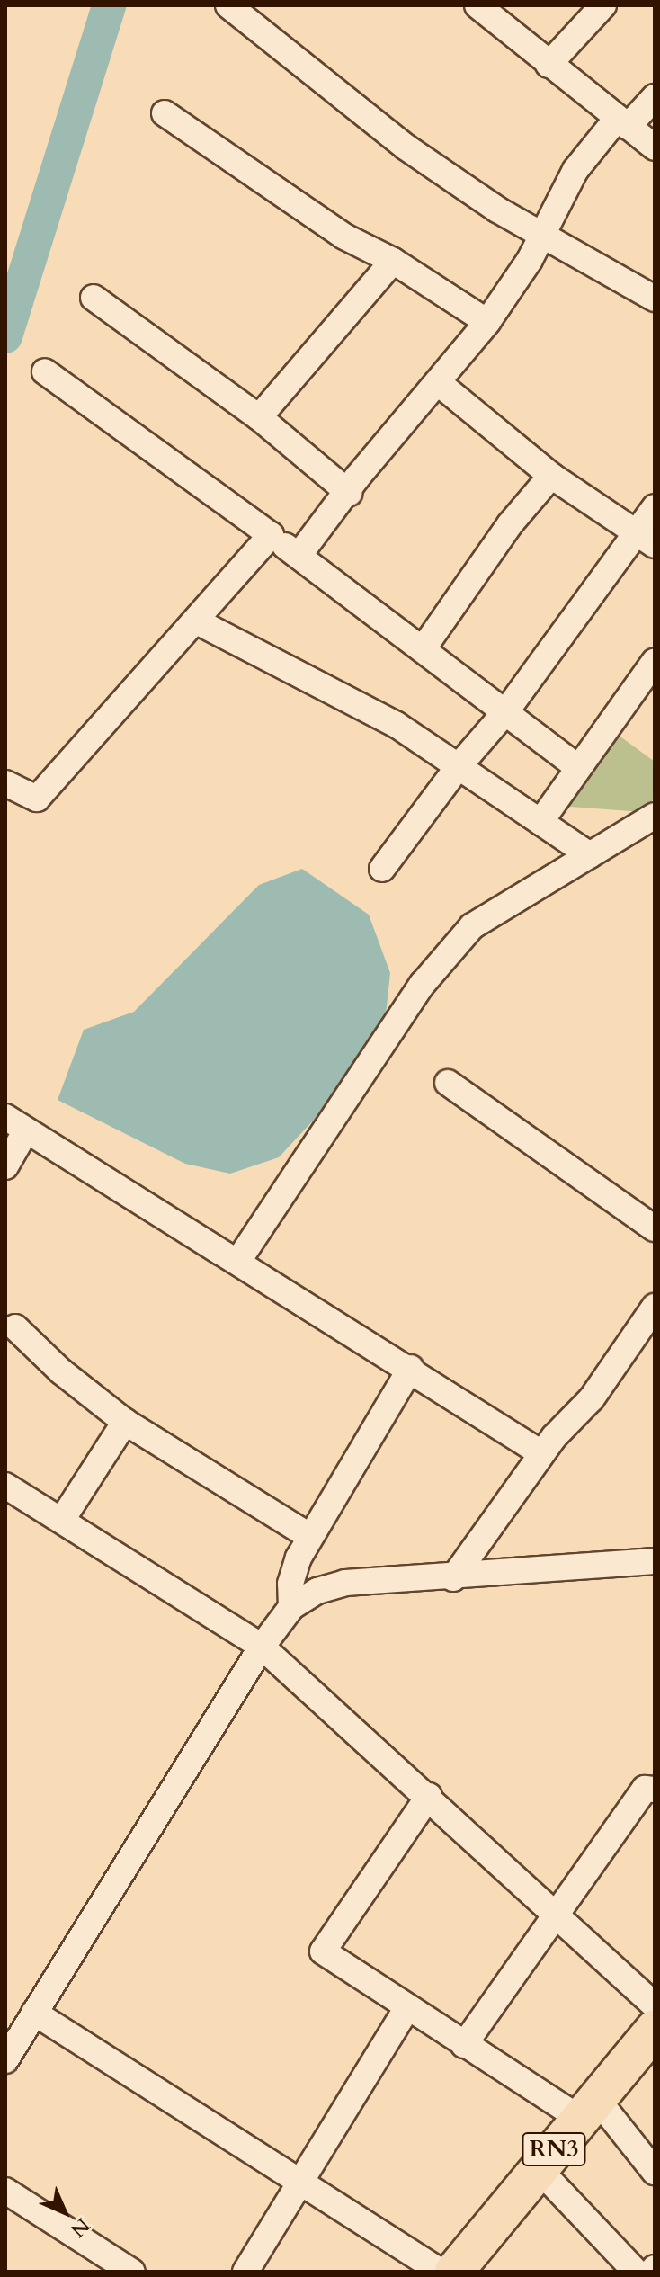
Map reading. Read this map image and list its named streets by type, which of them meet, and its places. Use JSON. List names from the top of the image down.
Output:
{
  "streets": {
    "highway": ["RN3"]
  },
  "north": "bottom right"
}
